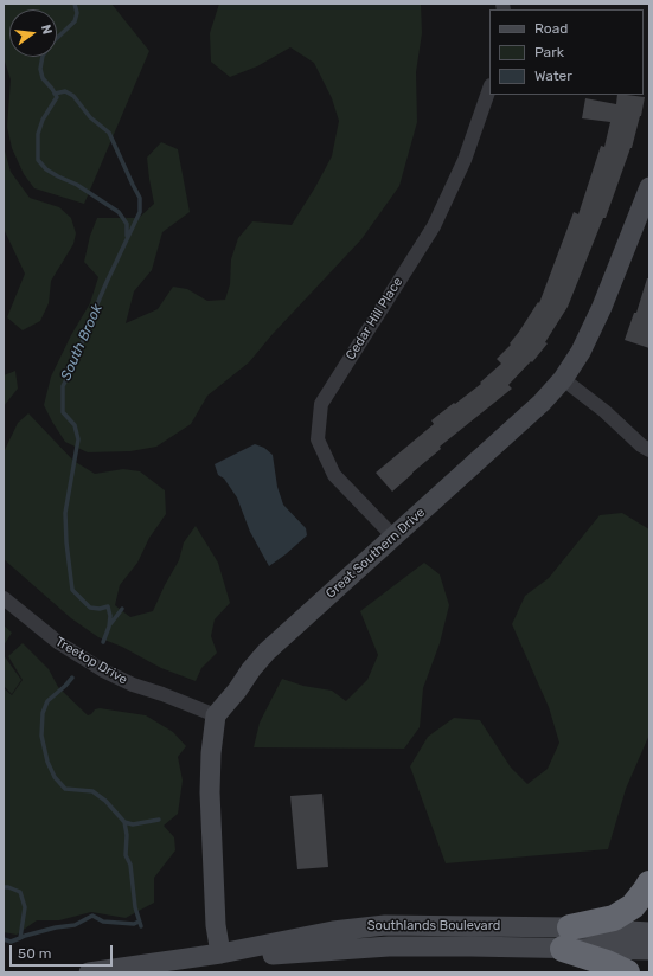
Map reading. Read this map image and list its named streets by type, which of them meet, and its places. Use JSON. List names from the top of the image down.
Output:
{
  "streets": {
    "street": [
      "Cedar Hill Place",
      "Great Southern Drive",
      "Treetop Drive",
      "Southlands Boulevard"
    ]
  },
  "crossings": [
    ["Cedar Hill Place", "Great Southern Drive"],
    ["Great Southern Drive", "Treetop Drive"]
  ],
  "water": ["South Brook"],
  "legend": ["Road", "Park", "Water"],
  "scale_bar": "50 m",
  "north": "right"
}
